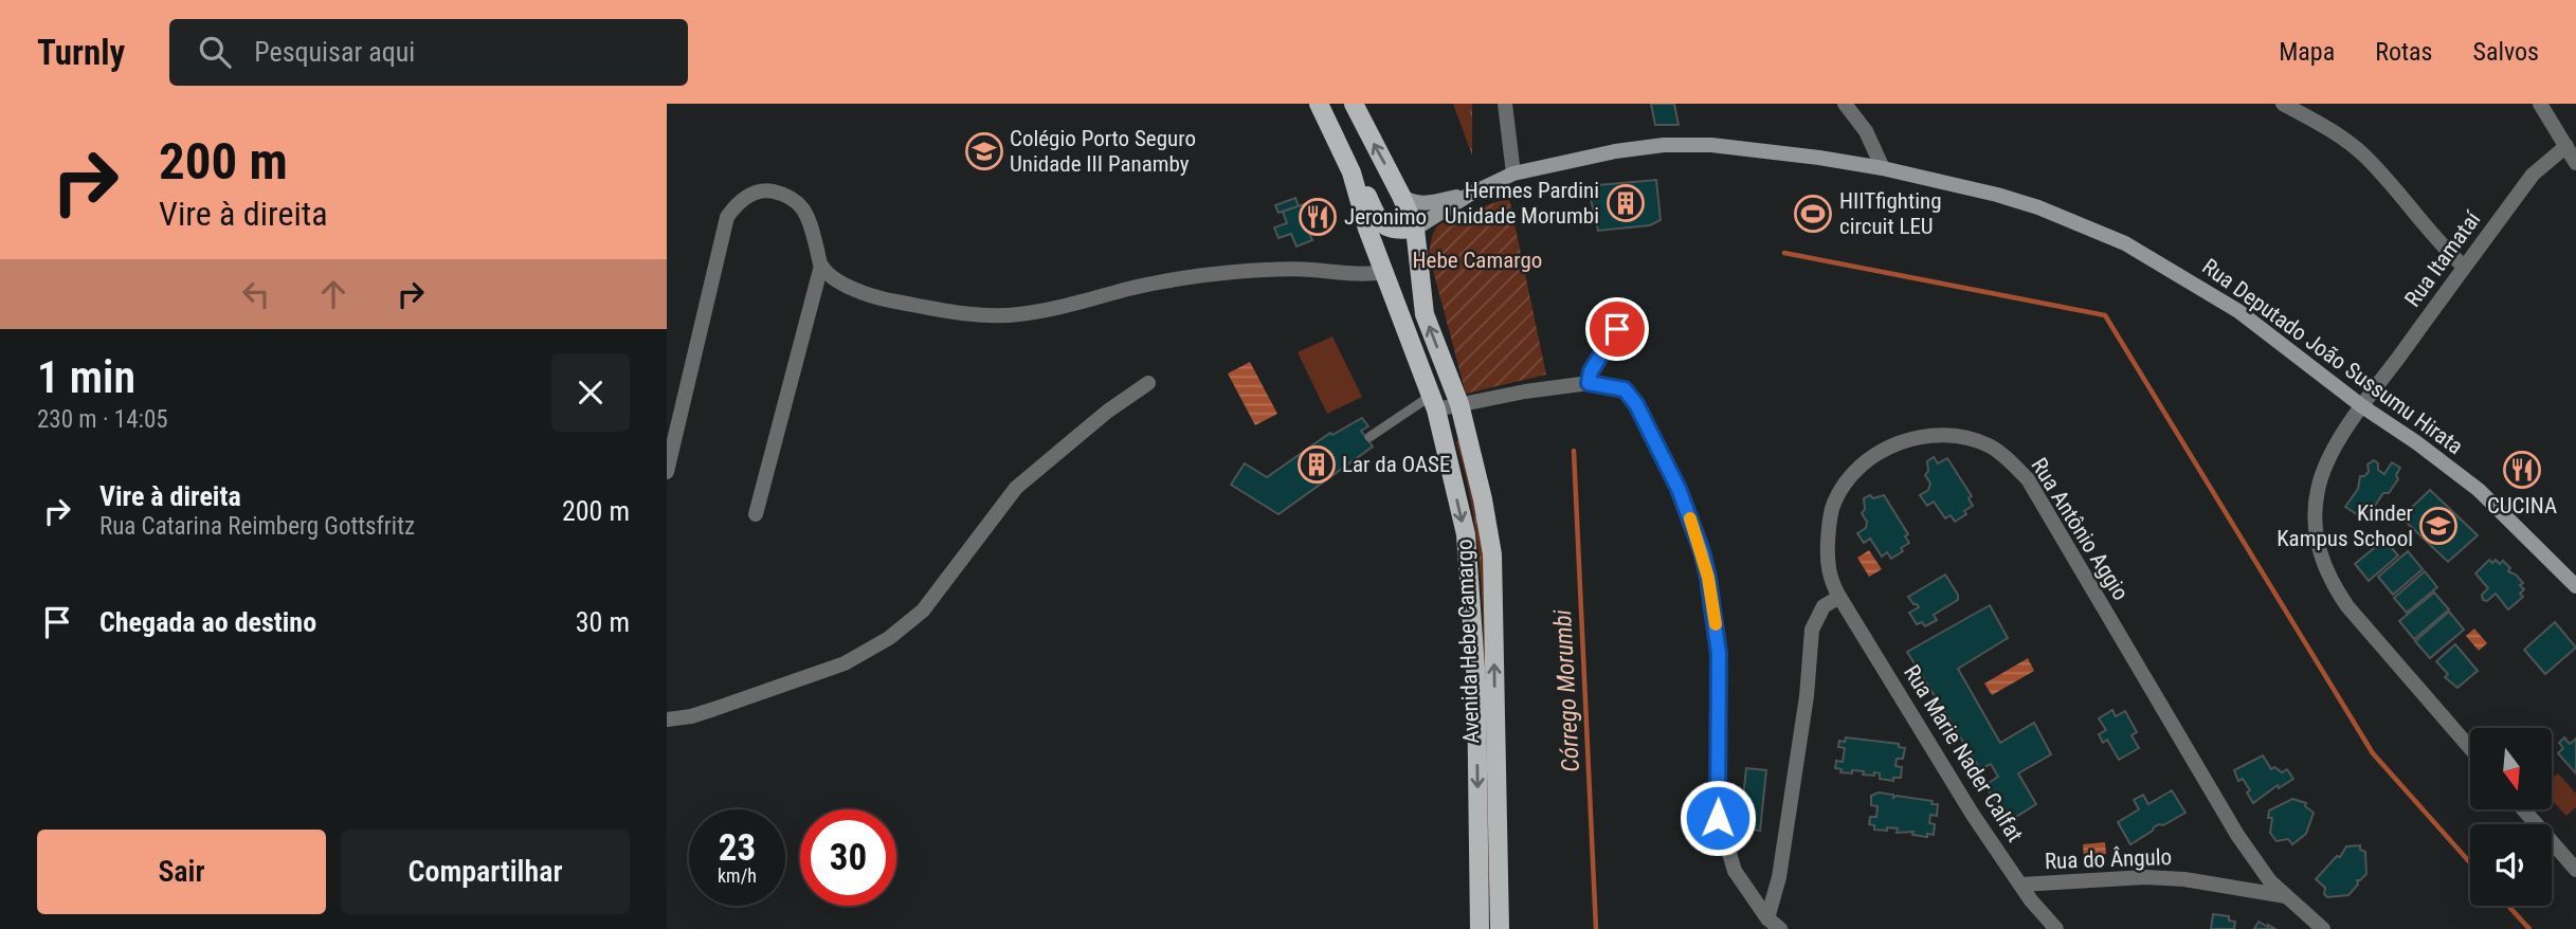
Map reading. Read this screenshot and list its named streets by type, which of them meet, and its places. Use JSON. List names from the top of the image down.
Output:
{
  "streets": {
    "main road": ["Rua Deputado João Sussumu Hirata", "Avenida Hebe Camargo"],
    "street": [
      "Rua Itamataí",
      "Rua Antônio Aggio",
      "Rua Marie Nader Calfat",
      "Rua do Ângulo"
    ]
  },
  "crossings": [
    ["Rua Itamataí", "Rua Deputado João Sussumu Hirata"],
    ["Rua Deputado João Sussumu Hirata", "Avenida Hebe Camargo"],
    ["Rua Antônio Aggio", "Rua Marie Nader Calfat"],
    ["Rua Antônio Aggio", "Rua do Ângulo"],
    ["Rua Marie Nader Calfat", "Rua do Ângulo"]
  ],
  "water": ["Córrego Morumbi"],
  "parks": ["Hebe Camargo"],
  "places": {
    "school or university": ["Colégio Porto Seguro Unidade III Panamby", "Kinder Kampus School"],
    "building": ["Hermes Pardini Unidade Morumbi", "Lar da OASE"],
    "sports": ["HIITfighting circuit LEU"],
    "restaurant": ["Jeronimo", "CUCINA"]
  },
  "north": "bottom",
  "page": {
    "header": "Turnly",
    "search": "Pesquisar aqui",
    "nav": ["Mapa", "Rotas", "Salvos"],
    "turn": ["200 m", "Vire à direita"],
    "heading": ["1 min", "230 m · 14:05"],
    "list": [
      {
        "name": "Vire à direita",
        "note": "Rua Catarina Reimberg Gottsfritz",
        "value": "200 m"
      },
      {
        "name": "Chegada ao destino",
        "value": "30 m"
      }
    ],
    "speed": "23 km/h",
    "limit": "30",
    "buttons": ["Sair", "Compartilhar"]
  }
}
